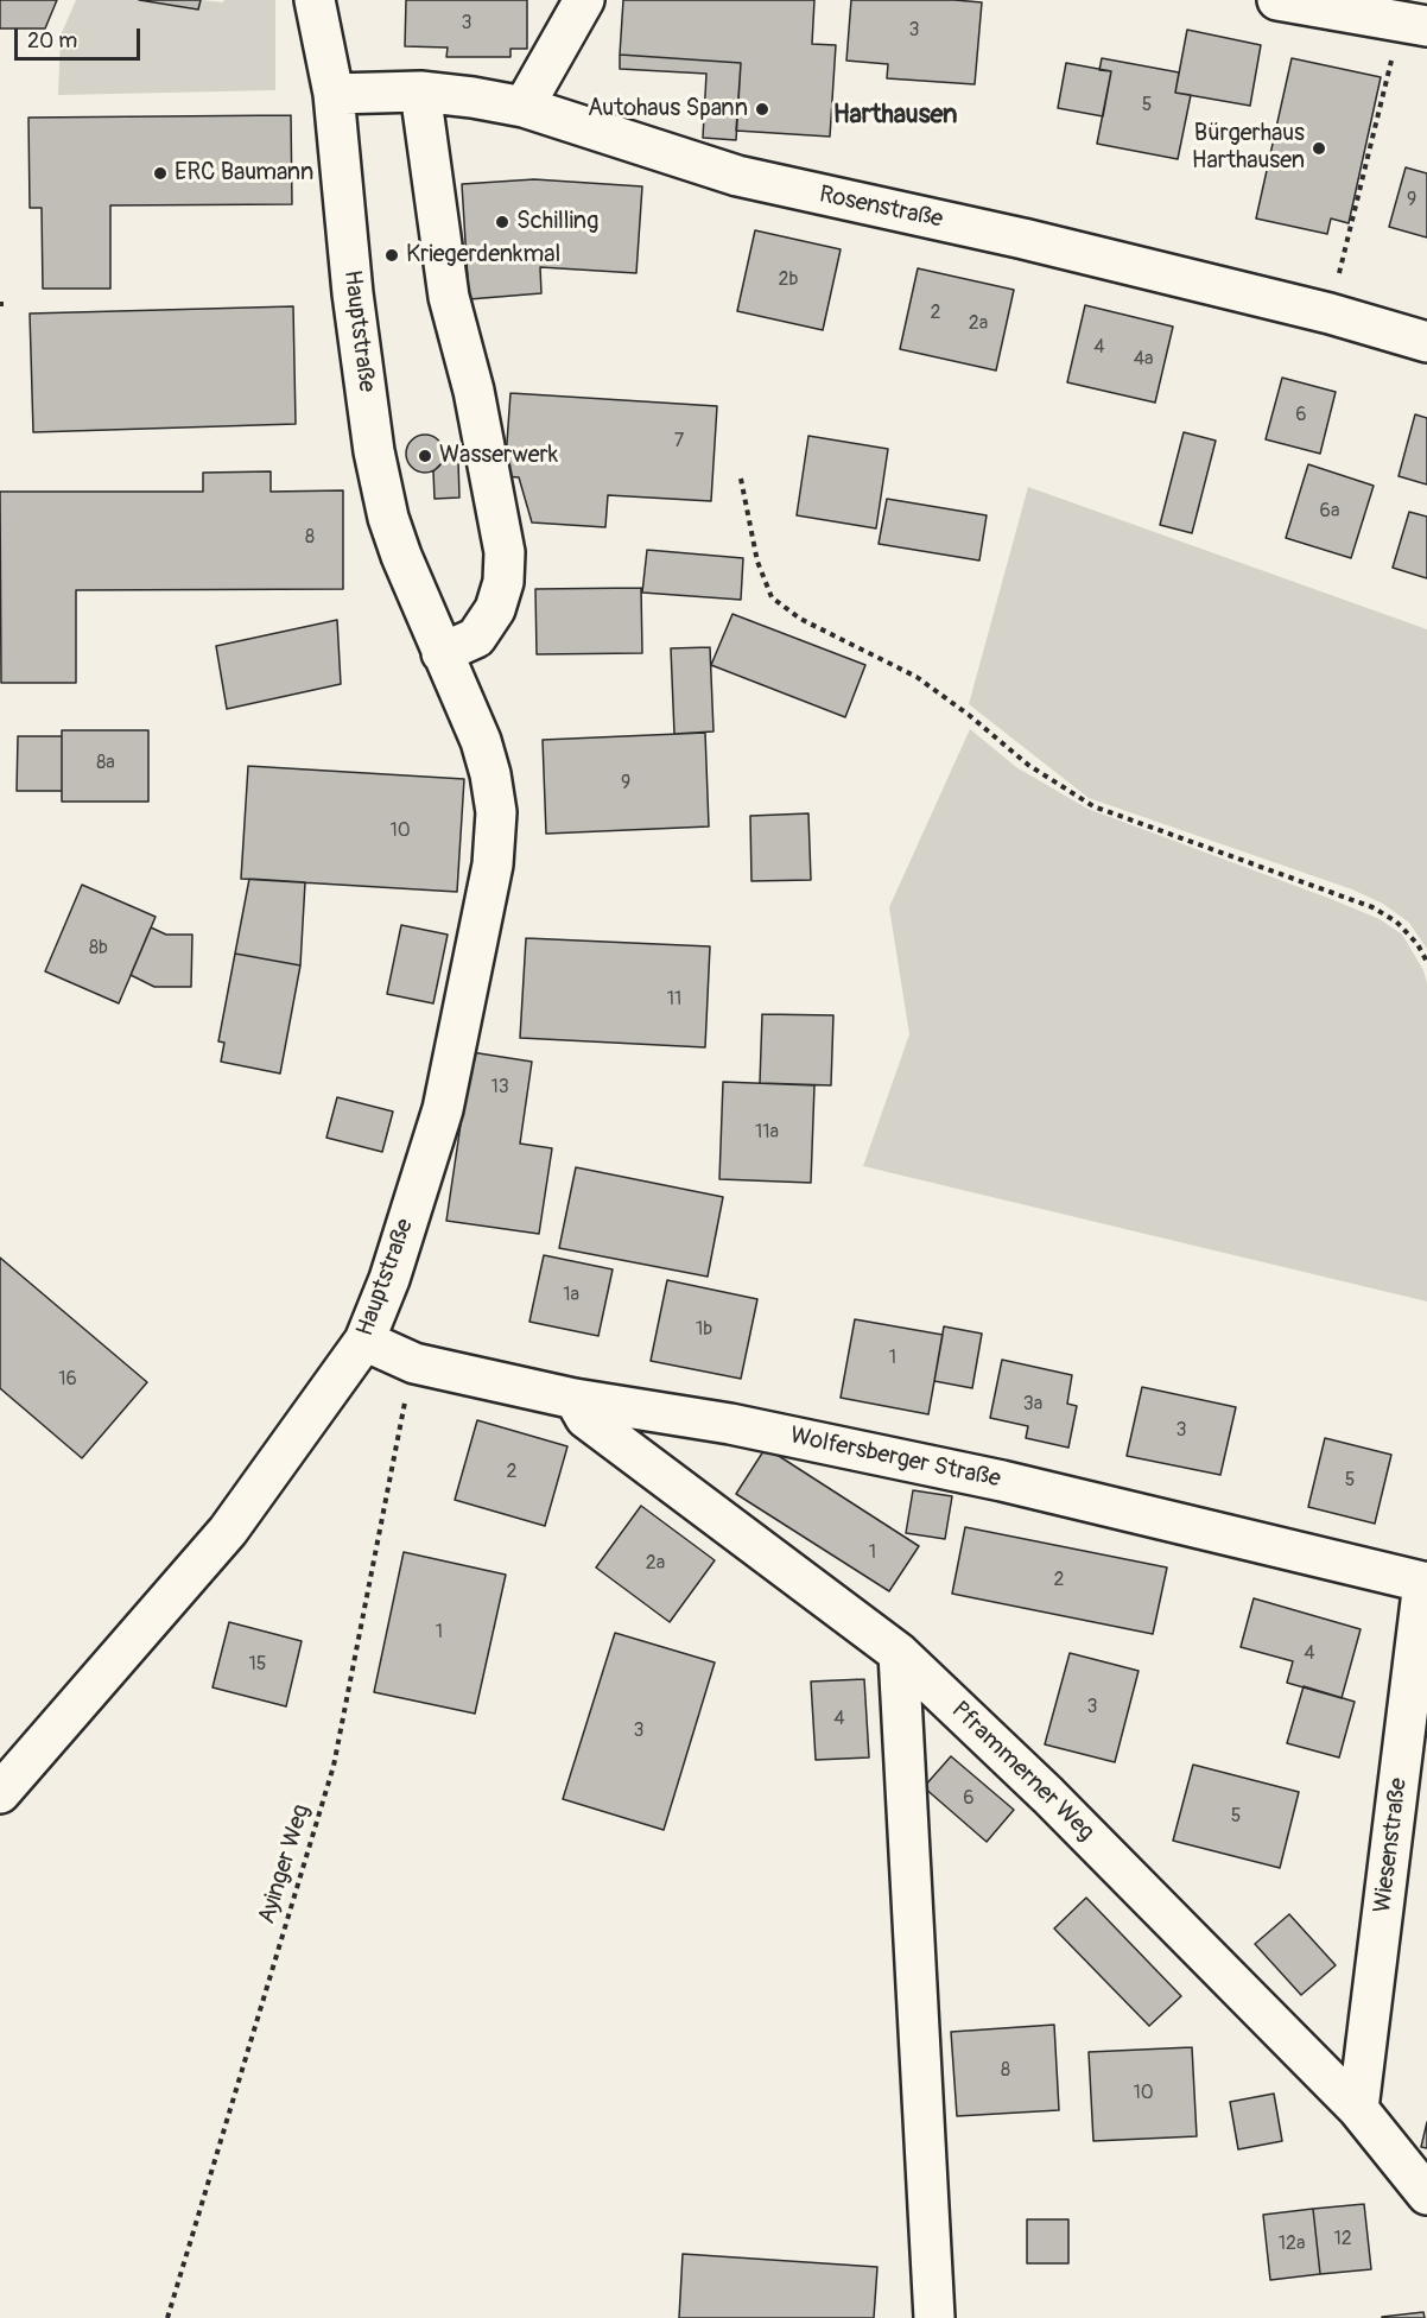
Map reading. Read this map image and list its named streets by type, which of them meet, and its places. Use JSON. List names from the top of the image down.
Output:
{
  "streets": {
    "street": [
      "Rosenstraße",
      "Hauptstraße",
      "Wolfersberger Straße",
      "Pframmerner Weg",
      "Wiesenstraße"
    ],
    "path": ["Ayinger Weg"]
  },
  "crossings": [
    ["Rosenstraße", "Hauptstraße"],
    ["Hauptstraße", "Wolfersberger Straße"],
    ["Wolfersberger Straße", "Pframmerner Weg"],
    ["Wolfersberger Straße", "Wiesenstraße"],
    ["Pframmerner Weg", "Wiesenstraße"]
  ],
  "districts": ["Harthausen"],
  "places": [
    "Autohaus Spann",
    "Bürgerhaus Harthausen",
    "ERC Baumann",
    "Schilling",
    "Kriegerdenkmal",
    "Wasserwerk"
  ],
  "house_numbers": [
    "3",
    "3",
    "5",
    "9",
    "2b",
    "2",
    "2a",
    "4",
    "4a",
    "6",
    "7",
    "6a",
    "8",
    "8a",
    "9",
    "10",
    "8b",
    "11",
    "13",
    "11a",
    "1a",
    "1b",
    "1",
    "16",
    "3a",
    "3",
    "2",
    "5",
    "1",
    "2a",
    "2",
    "1",
    "4",
    "15",
    "3",
    "4",
    "3",
    "6",
    "5",
    "8",
    "10",
    "12",
    "12a"
  ],
  "scale_bar": "20 m"
}
